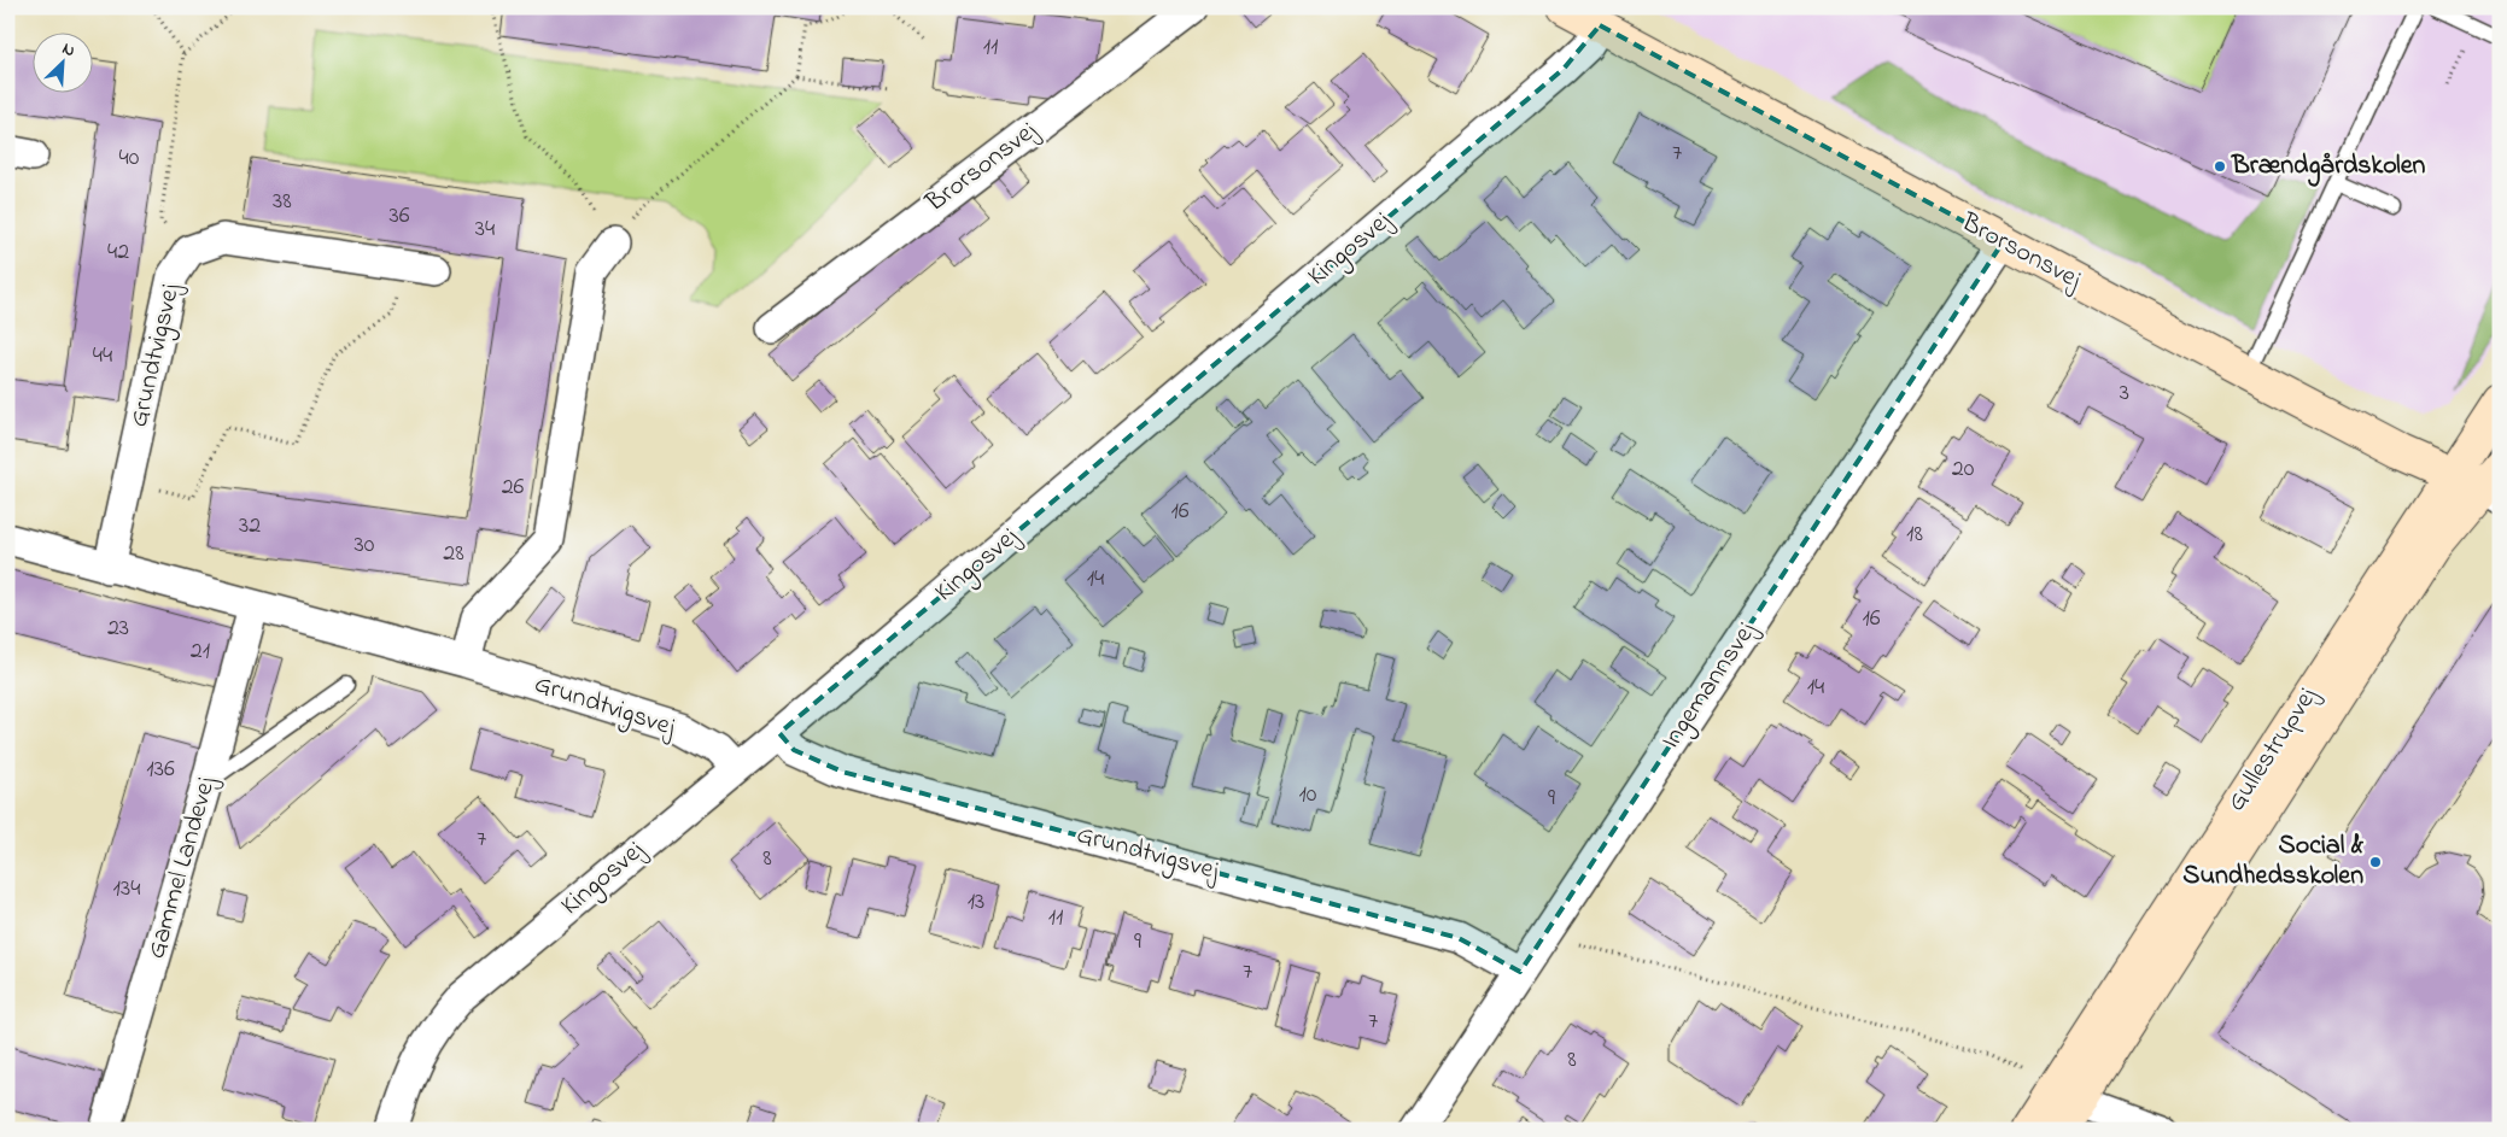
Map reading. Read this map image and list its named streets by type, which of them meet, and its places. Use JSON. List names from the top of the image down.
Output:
{
  "streets": {
    "street": [
      "Brorsonsvej",
      "Kingosvej",
      "Grundtvigsvej",
      "Ingemannsvej",
      "Gullestrupvej",
      "Gammel Landevej"
    ]
  },
  "crossings": [
    ["Brorsonsvej", "Kingosvej"],
    ["Brorsonsvej", "Ingemannsvej"],
    ["Brorsonsvej", "Gullestrupvej"],
    ["Kingosvej", "Grundtvigsvej"],
    ["Grundtvigsvej", "Ingemannsvej"],
    ["Grundtvigsvej", "Gammel Landevej"]
  ],
  "places": ["Brændgårdskolen", "Social & Sundhedsskolen"],
  "house_numbers": [
    "11",
    "7",
    "40",
    "38",
    "36",
    "34",
    "42",
    "44",
    "3",
    "20",
    "26",
    "16",
    "32",
    "18",
    "30",
    "28",
    "14",
    "16",
    "23",
    "21",
    "14",
    "136",
    "10",
    "9",
    "7",
    "8",
    "134",
    "13",
    "11",
    "9",
    "7",
    "7",
    "8"
  ],
  "north": "top right"
}
